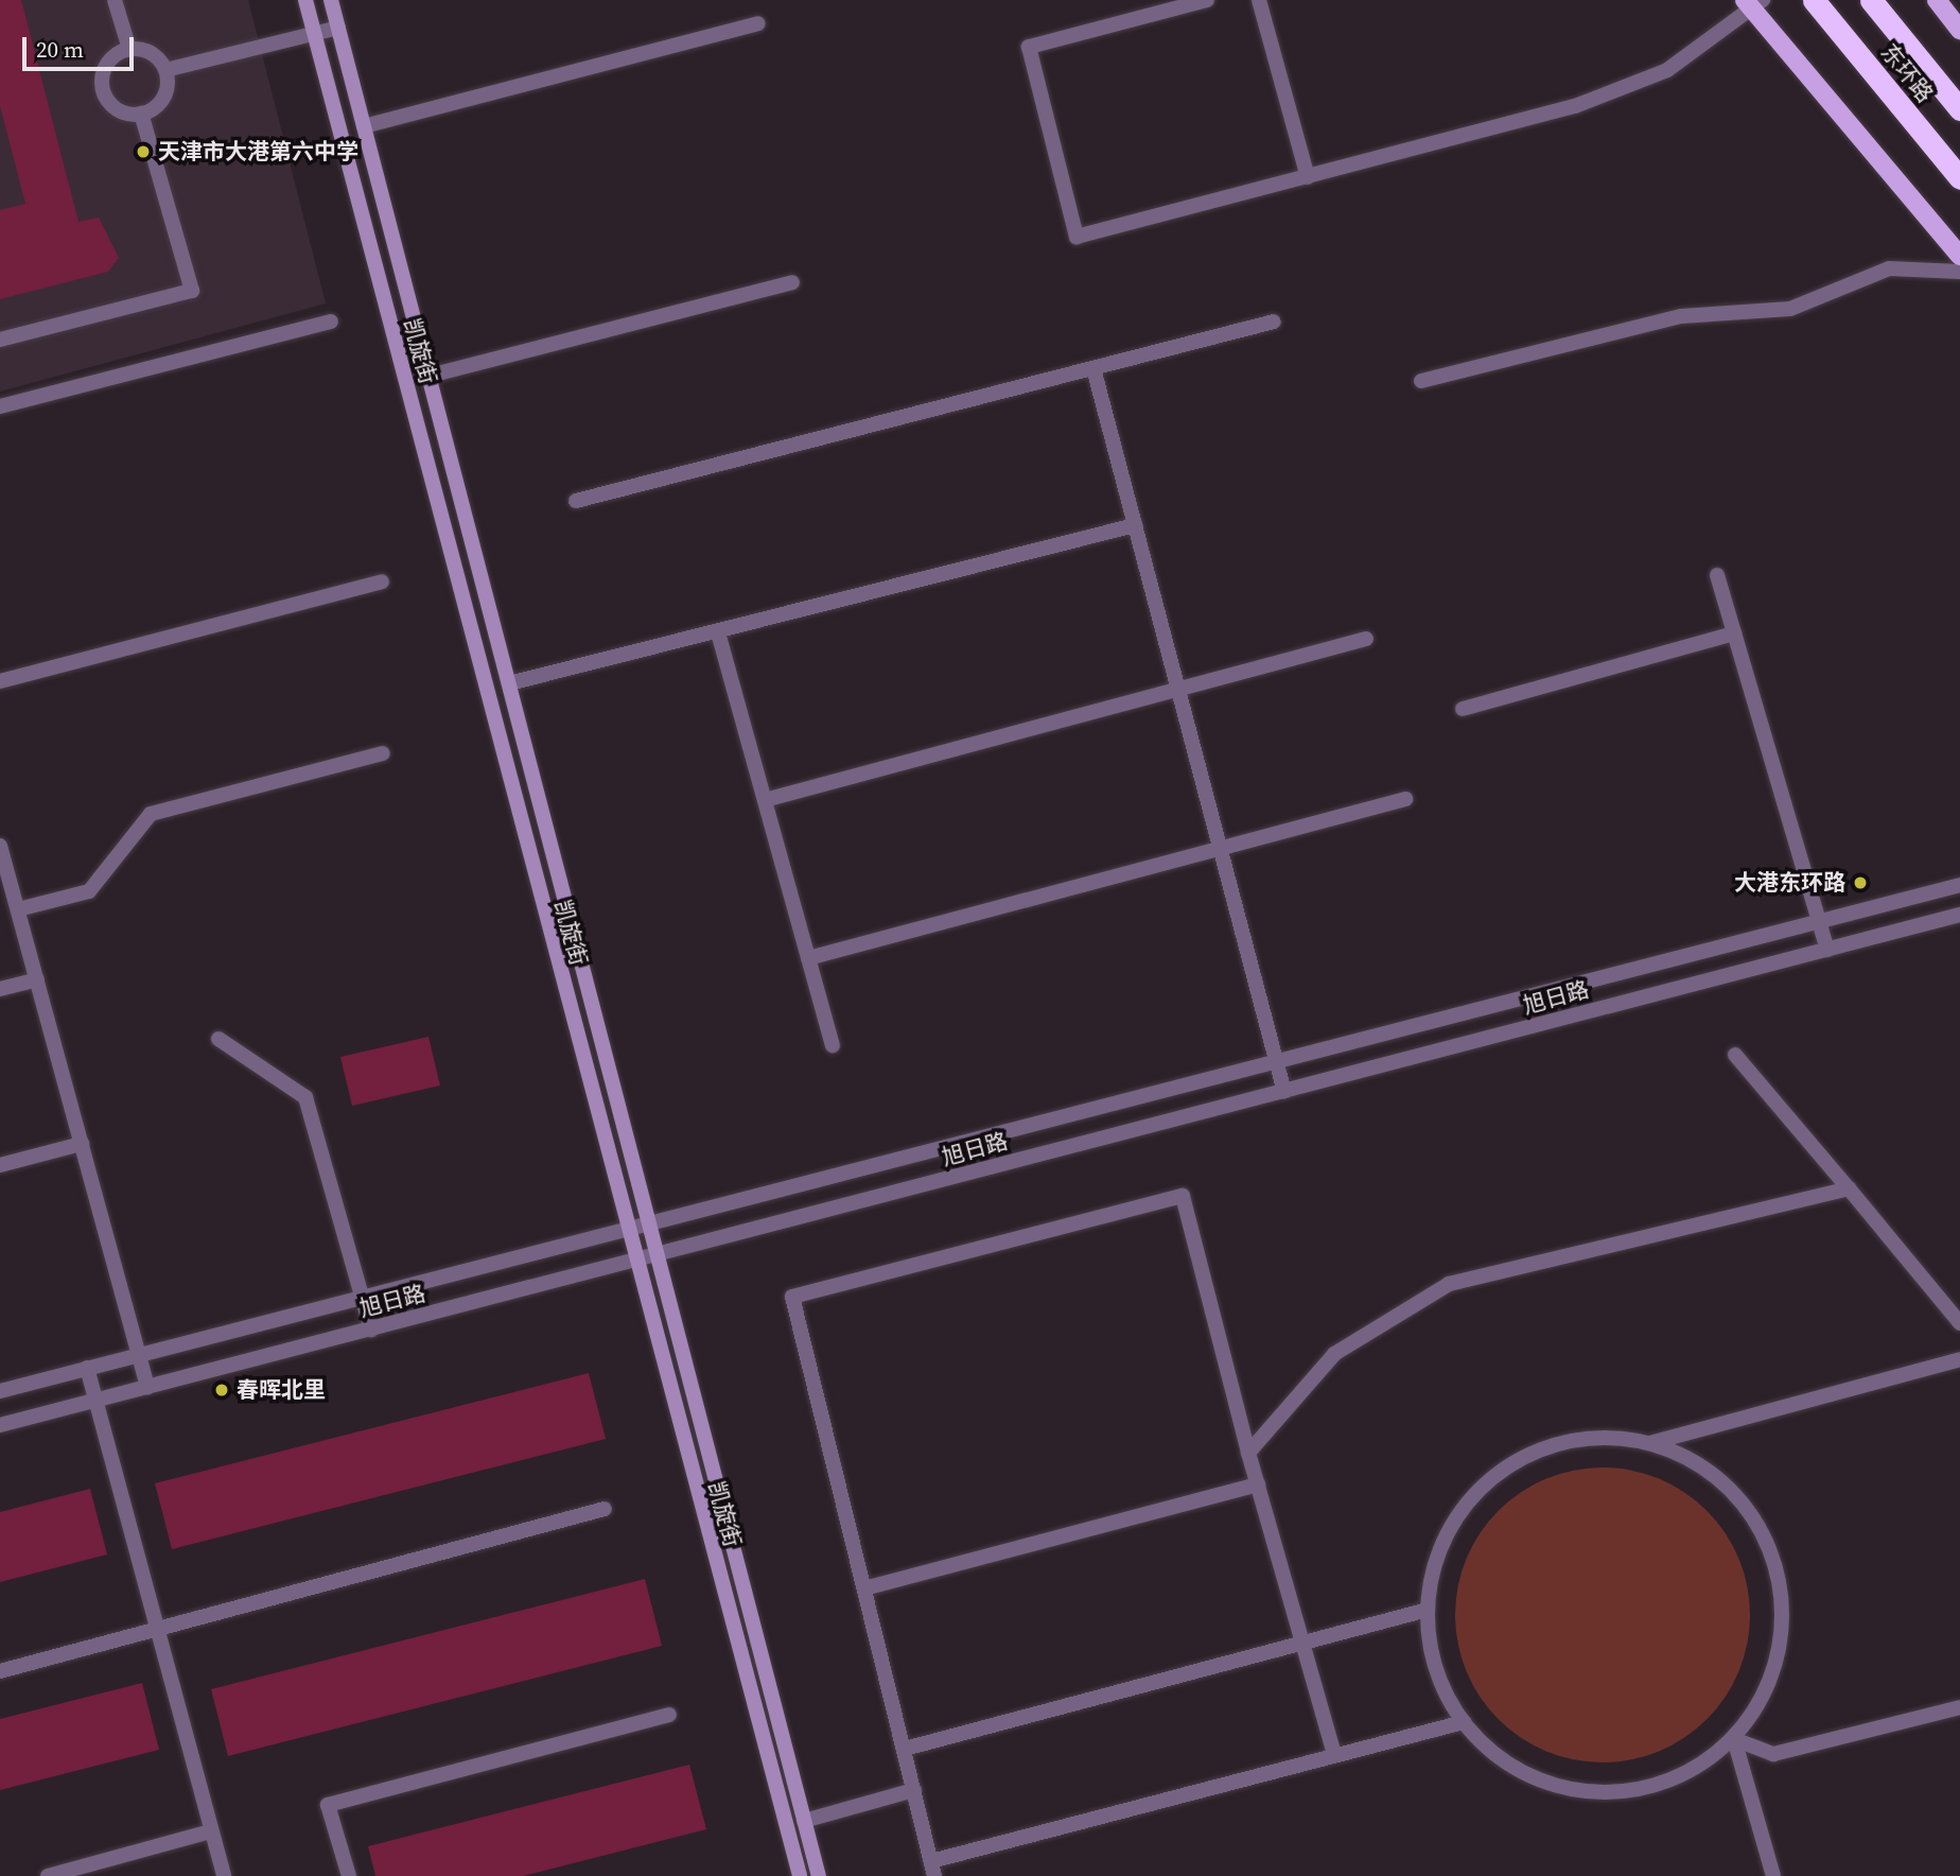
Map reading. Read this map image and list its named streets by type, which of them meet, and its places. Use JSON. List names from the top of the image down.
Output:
{
  "streets": {
    "highway": ["东环路"],
    "street": ["凯旋街", "旭日路"]
  },
  "crossings": [
    ["凯旋街", "旭日路"]
  ],
  "places": ["天津市大港第六中学", "大港东环路", "春晖北里"],
  "scale_bar": "20 m"
}
